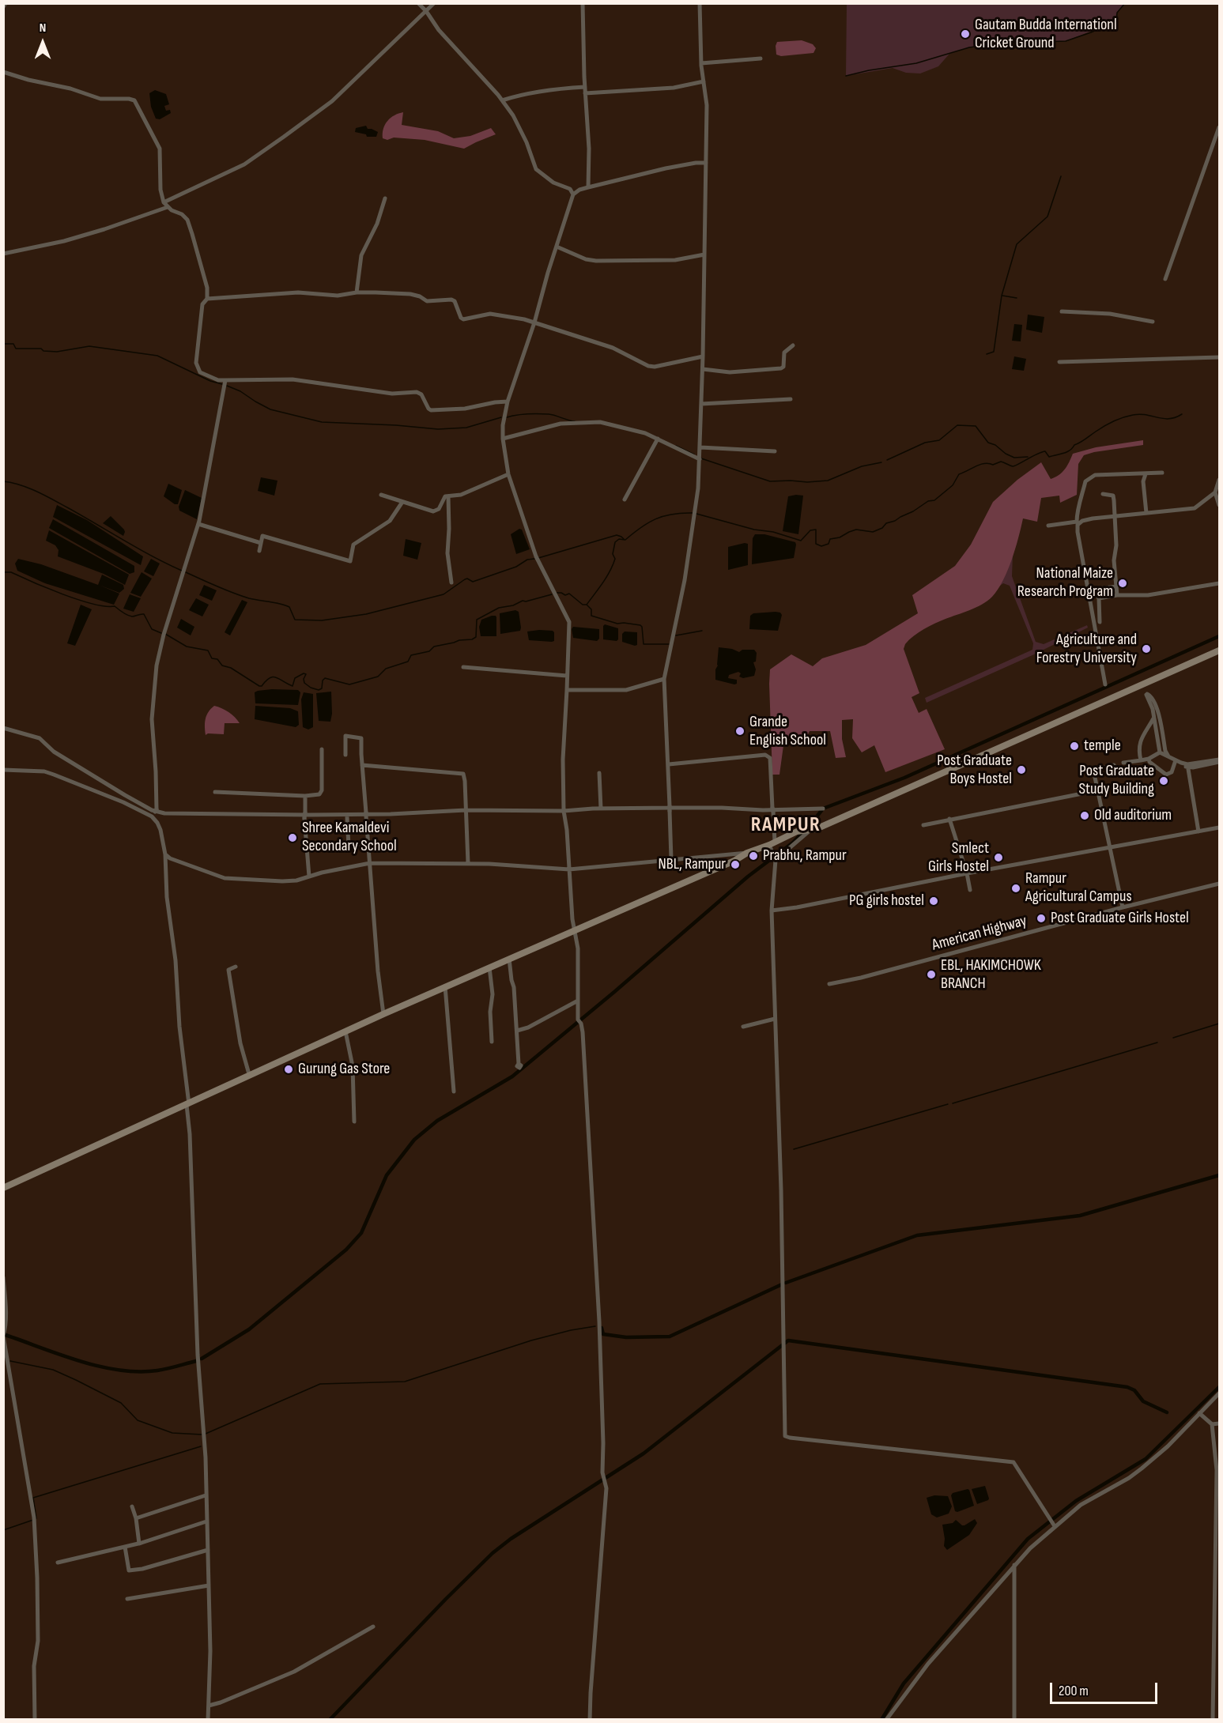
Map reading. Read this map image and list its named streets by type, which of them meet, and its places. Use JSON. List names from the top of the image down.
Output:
{
  "streets": {
    "street": ["American Highway"]
  },
  "districts": ["RAMPUR"],
  "places": [
    "Gautam Budda Internationl Cricket Ground",
    "National Maize Research Program",
    "Agriculture and Forestry University",
    "Grande English School",
    "temple",
    "Post Graduate Boys Hostel",
    "Post Graduate Study Building",
    "Old auditorium",
    "Shree Kamaldevi Secondary School",
    "Prabhu, Rampur",
    "Smlect Girls Hostel",
    "NBL, Rampur",
    "Rampur Agricultural Campus",
    "PG girls hostel",
    "Post Graduate Girls Hostel",
    "EBL, HAKIMCHOWK BRANCH",
    "Gurung Gas Store"
  ],
  "scale_bar": "200 m",
  "north": "top"
}
